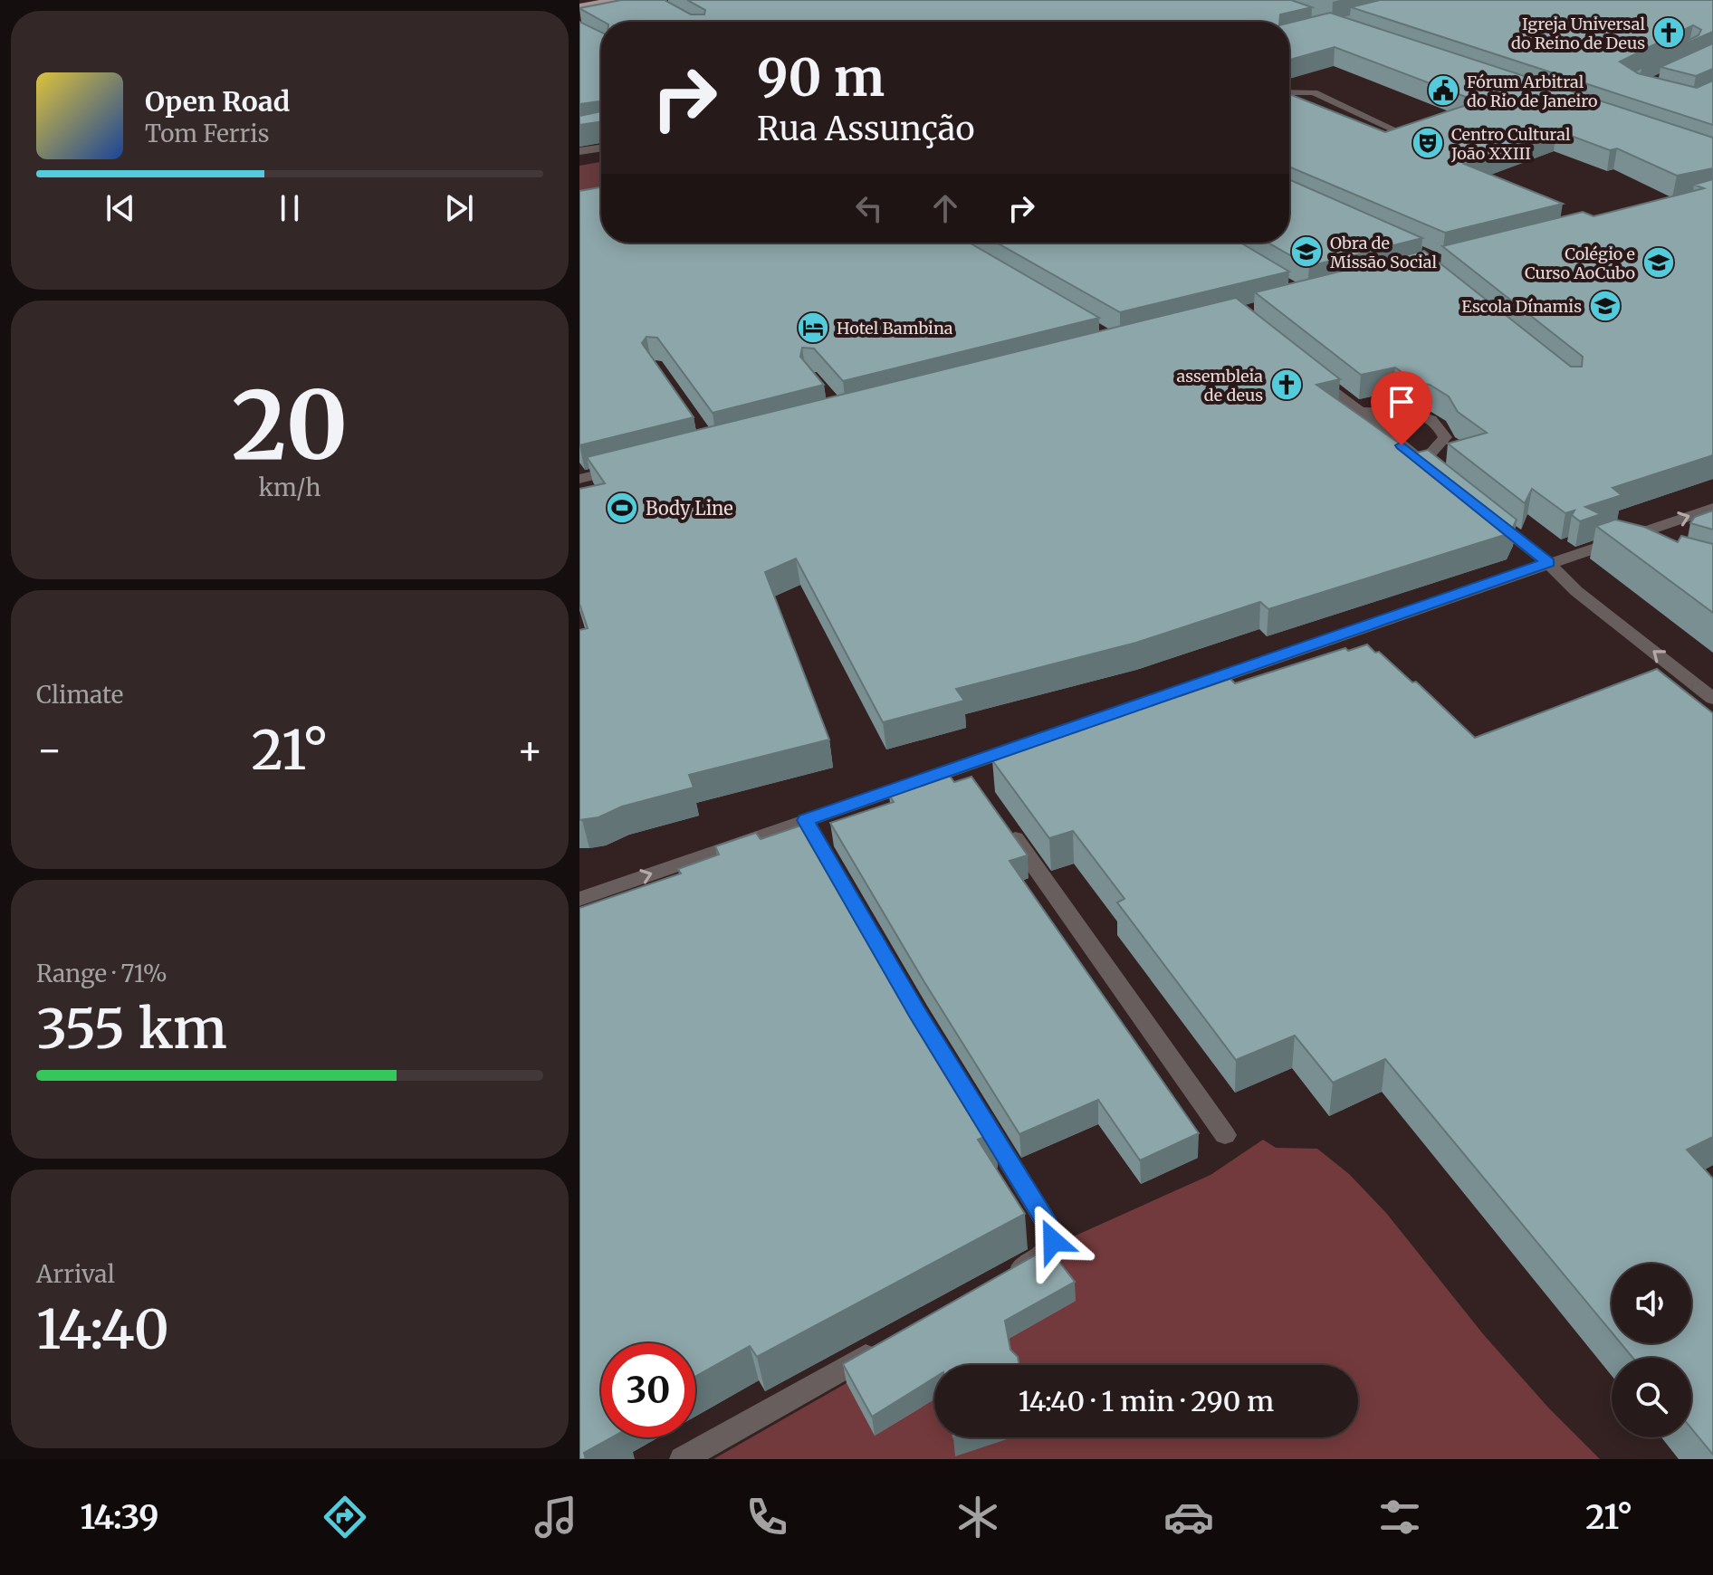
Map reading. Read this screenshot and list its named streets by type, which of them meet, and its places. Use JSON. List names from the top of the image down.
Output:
{
  "places": {
    "church": ["Igreja Universal do Reino de Deus", "assembleia de deus"],
    "public building": ["Fórum Arbitral do Rio de Janeiro"],
    "theatre": ["Centro Cultural João XXIII"],
    "school or university": ["Obra de Missão Social", "Colégio e Curso AoCubo", "Escola Dínamis"],
    "hotel": ["Hotel Bambina"],
    "sports": ["Body Line"]
  },
  "page": {
    "turn": ["90 m", "Rua Assunção"],
    "song": ["Open Road", "Tom Ferris"],
    "tile": [
      ["20", "km/h"],
      "Climate",
      ["Range · 71%", "355 km"],
      ["Arrival", "14:40"]
    ],
    "heat": ["−", "21°", "+"],
    "limit": "30",
    "trip": "14:40 · 1 min · 290 m",
    "tabs": ["14:39", "21°"]
  }
}
